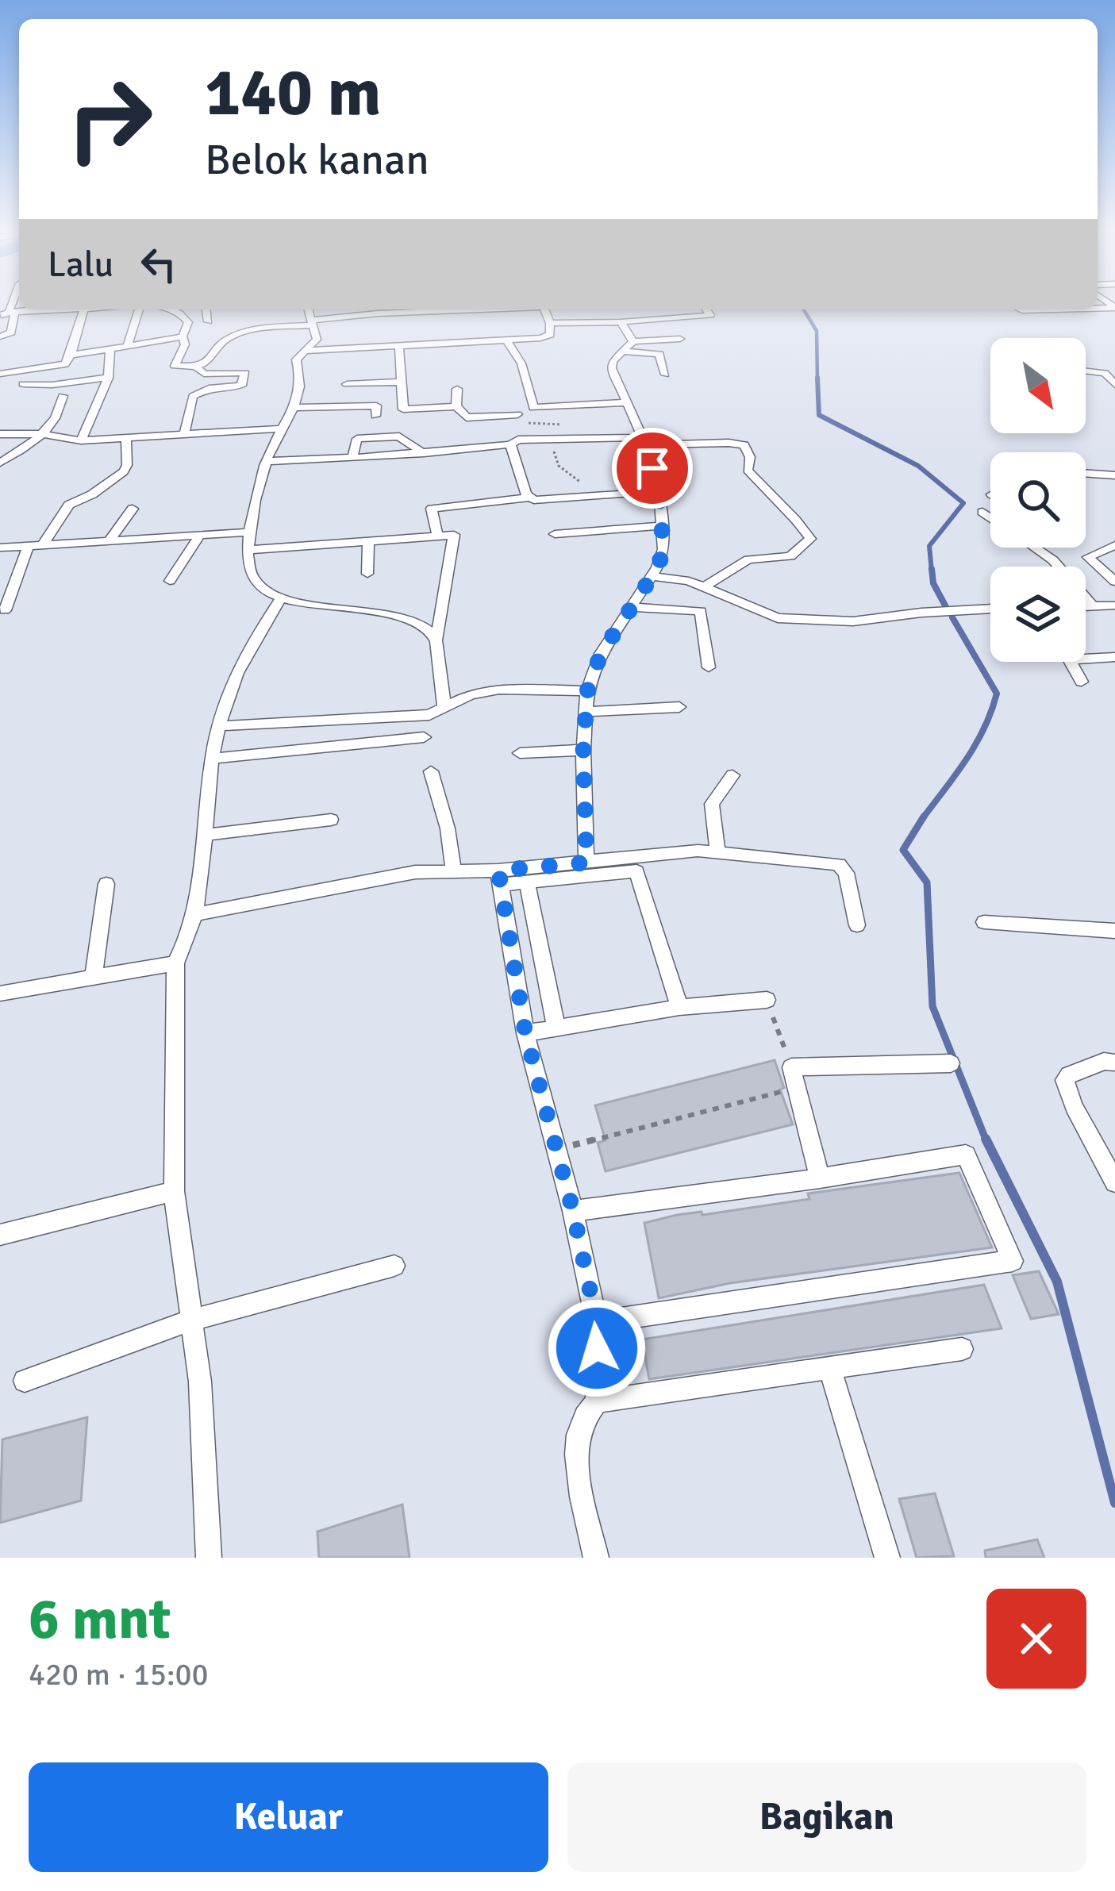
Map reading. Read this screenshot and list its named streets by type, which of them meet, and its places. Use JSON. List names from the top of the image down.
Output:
{
  "north": "bottom right",
  "page": {
    "turn": ["140 m", "Belok kanan"],
    "then": "Lalu",
    "heading": ["6 mnt", "420 m · 15:00"],
    "buttons": ["Keluar", "Bagikan"]
  }
}
